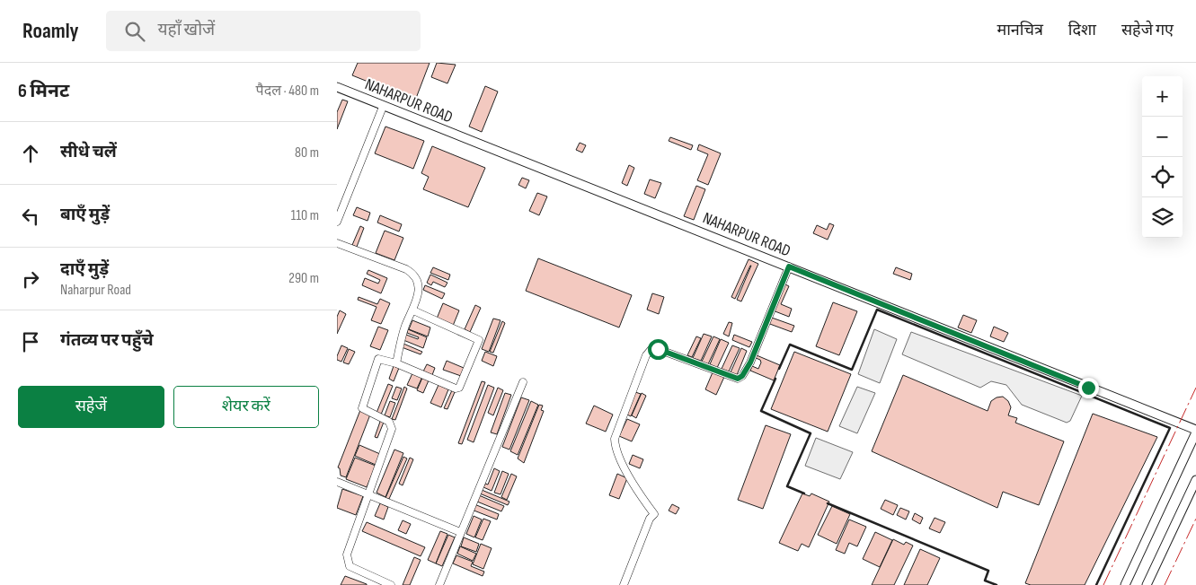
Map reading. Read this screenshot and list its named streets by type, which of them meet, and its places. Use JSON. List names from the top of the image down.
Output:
{
  "streets": {
    "street": ["NAHARPUR ROAD"]
  },
  "page": {
    "header": "Roamly",
    "search": "यहाँ खोजें",
    "nav": ["मानचित्र", "दिशा", "सहेजे गए"],
    "heading": ["6 मिनट", "पैदल · 480 m"],
    "map_buttons": ["+", "−"],
    "list": [
      ["सीधे चलें", "80 m"],
      ["बाएँ मुड़ें", "110 m"],
      ["दाएँ मुड़ें", "Naharpur Road", "290 m"],
      "गंतव्य पर पहुँचे"
    ],
    "buttons": ["सहेजें", "शेयर करें"]
  }
}
